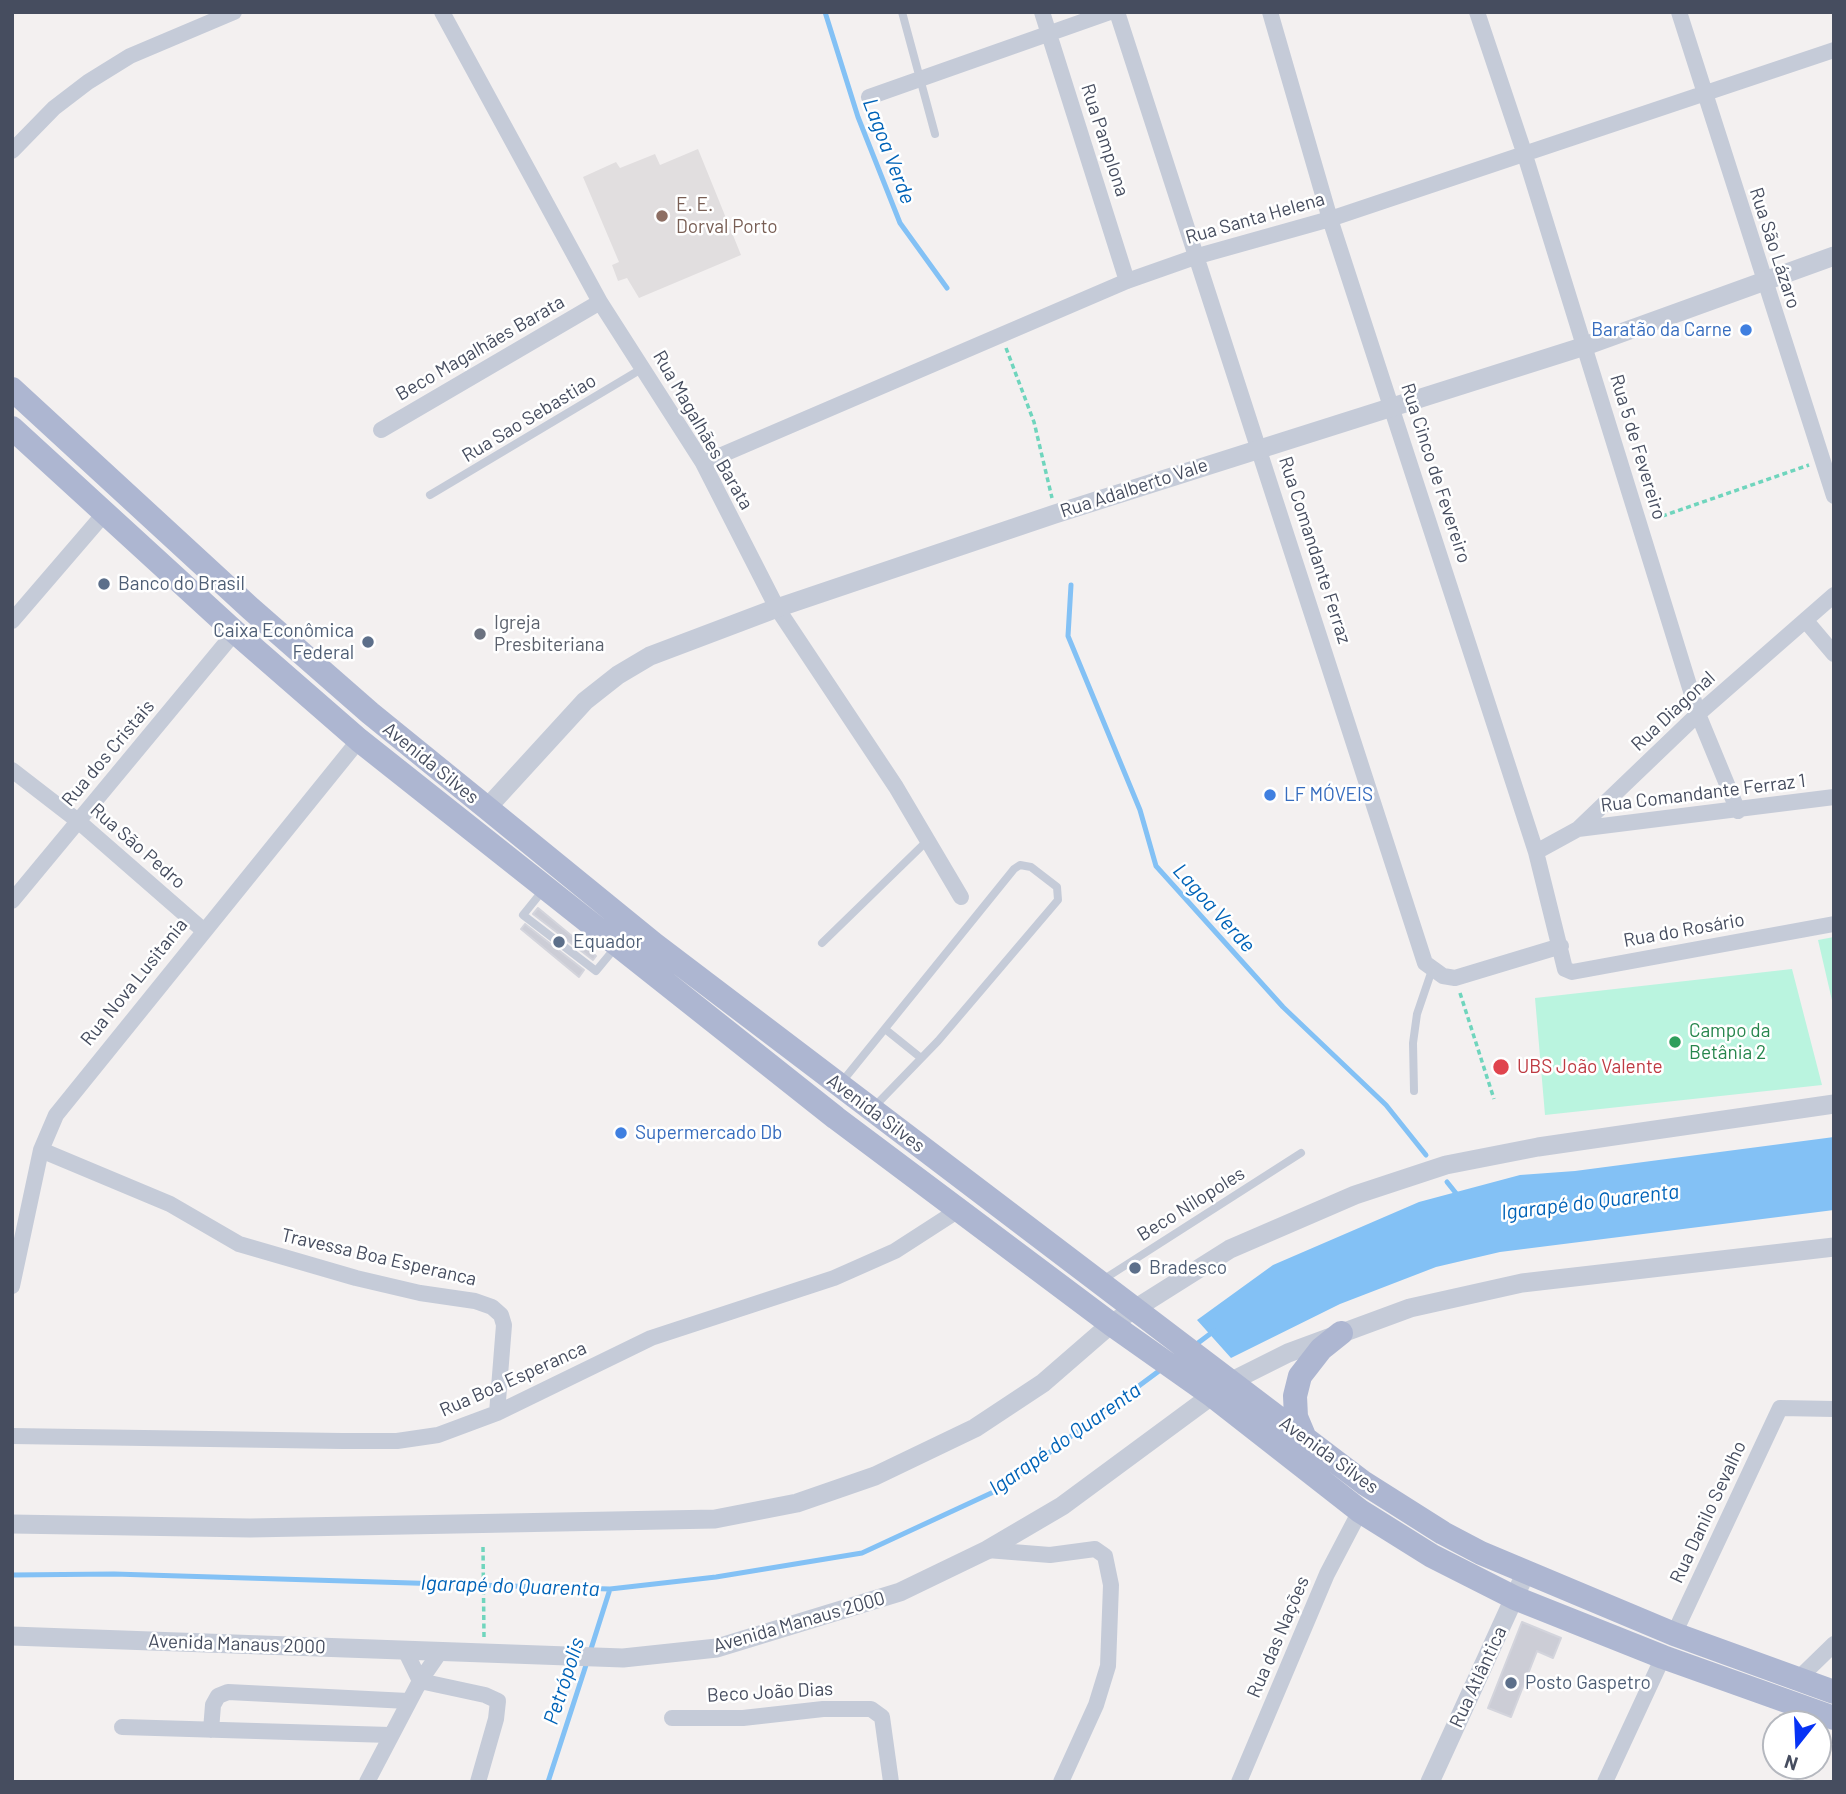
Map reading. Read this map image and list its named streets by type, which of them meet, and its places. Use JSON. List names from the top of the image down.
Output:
{
  "streets": {
    "main road": ["Avenida Silves"],
    "street": [
      "Rua Pamplona",
      "Rua Santa Helena",
      "Rua São Lázaro",
      "Beco Magalhães Barata",
      "Rua Magalhães Barata",
      "Rua 5 de Fevereiro",
      "Rua Cinco de Fevereiro",
      "Rua Adalberto Vale",
      "Rua Comandante Ferraz",
      "Rua Diagonal",
      "Rua dos Cristais",
      "Rua Comandante Ferraz 1",
      "Rua São Pedro",
      "Rua do Rosário",
      "Rua Nova Lusitania",
      "Travessa Boa Esperanca",
      "Rua Boa Esperanca",
      "Rua Danilo Sevalho",
      "Avenida Manaus 2000",
      "Rua das Nações",
      "Rua Atlântica",
      "Beco João Dias"
    ],
    "lane": ["Rua Sao Sebastiao", "Beco Nilopoles"]
  },
  "crossings": [
    ["Rua Pamplona", "Rua Santa Helena"],
    ["Rua Santa Helena", "Rua São Lázaro"],
    ["Rua Santa Helena", "Rua Magalhães Barata"],
    ["Rua Santa Helena", "Rua 5 de Fevereiro"],
    ["Rua Santa Helena", "Rua Cinco de Fevereiro"],
    ["Rua Santa Helena", "Rua Comandante Ferraz"],
    ["Rua São Lázaro", "Rua Adalberto Vale"],
    ["Beco Magalhães Barata", "Rua Magalhães Barata"],
    ["Rua Sao Sebastiao", "Rua Magalhães Barata"],
    ["Rua Magalhães Barata", "Rua Adalberto Vale"],
    ["Rua 5 de Fevereiro", "Rua Adalberto Vale"],
    ["Rua 5 de Fevereiro", "Rua Diagonal"],
    ["Rua 5 de Fevereiro", "Rua Comandante Ferraz 1"],
    ["Rua Cinco de Fevereiro", "Rua Adalberto Vale"],
    ["Rua Cinco de Fevereiro", "Rua Diagonal"],
    ["Rua Cinco de Fevereiro", "Rua do Rosário"],
    ["Rua Adalberto Vale", "Rua Comandante Ferraz"],
    ["Rua Adalberto Vale", "Avenida Silves"],
    ["Rua Diagonal", "Rua Comandante Ferraz 1"],
    ["Rua dos Cristais", "Avenida Silves"],
    ["Rua dos Cristais", "Rua São Pedro"],
    ["Avenida Silves", "Rua Nova Lusitania"],
    ["Avenida Silves", "Beco Nilopoles"],
    ["Avenida Silves", "Rua Boa Esperanca"],
    ["Avenida Silves", "Rua Danilo Sevalho"],
    ["Avenida Silves", "Avenida Manaus 2000"],
    ["Avenida Silves", "Rua das Nações"],
    ["Avenida Silves", "Rua Atlântica"],
    ["Rua São Pedro", "Rua Nova Lusitania"],
    ["Rua Nova Lusitania", "Travessa Boa Esperanca"],
    ["Travessa Boa Esperanca", "Rua Boa Esperanca"]
  ],
  "water": ["Lagoa Verde", "Igarapé do Quarenta", "Petrópolis"],
  "places": [
    "E. E. Dorval Porto",
    "Baratão da Carne",
    "Banco do Brasil",
    "Igreja Presbiteriana",
    "Caixa Econômica Federal",
    "LF MÓVEIS",
    "Equador",
    "Campo da Betânia 2",
    "UBS João Valente",
    "Supermercado Db",
    "Bradesco",
    "Posto Gaspetro"
  ],
  "north": "bottom"
}
